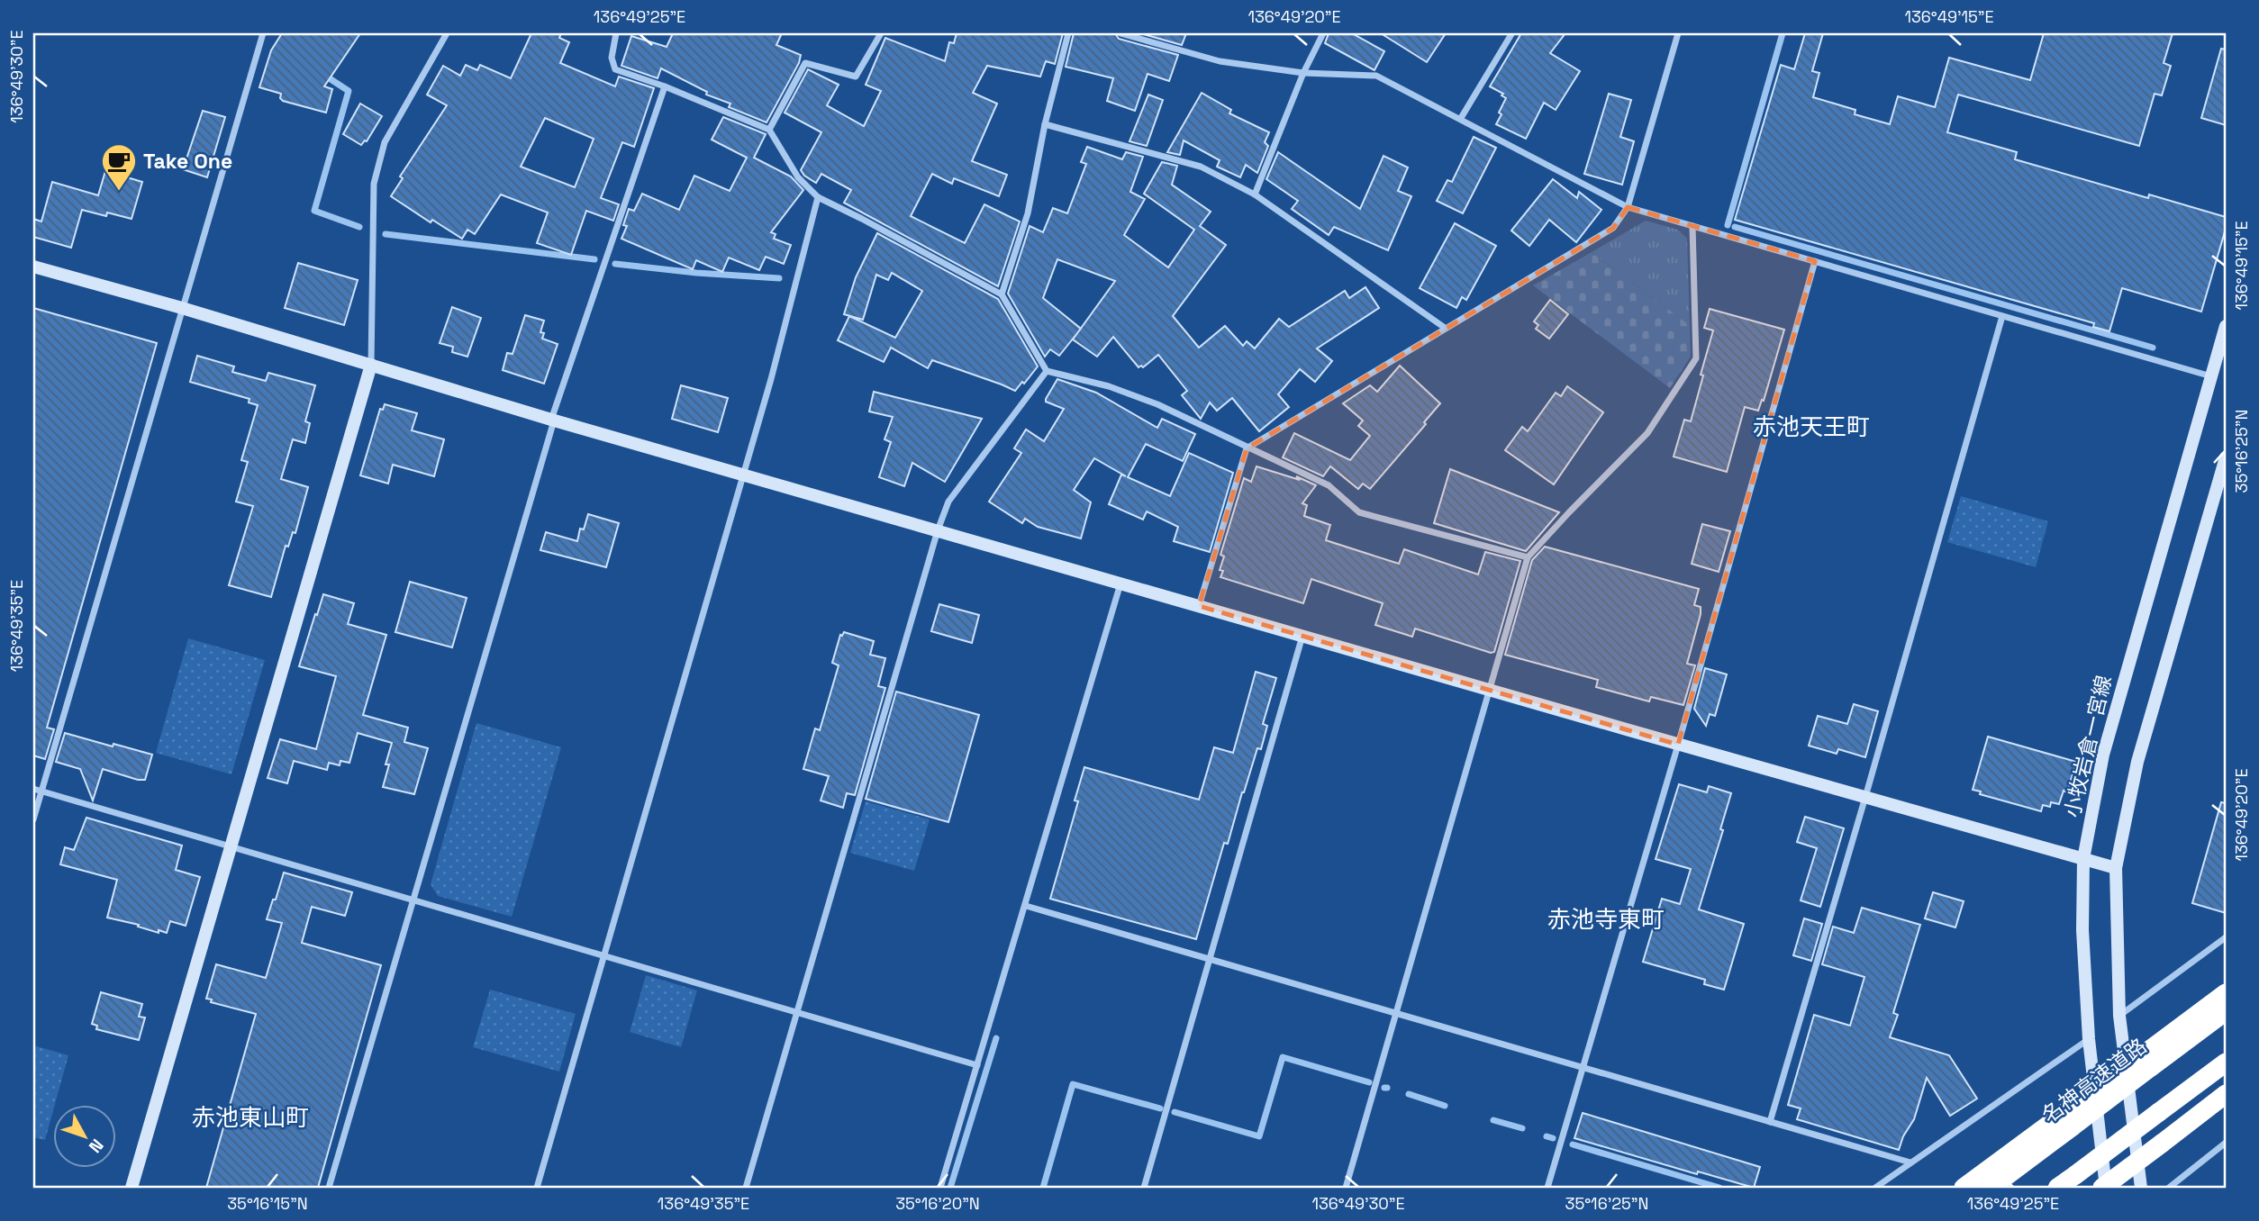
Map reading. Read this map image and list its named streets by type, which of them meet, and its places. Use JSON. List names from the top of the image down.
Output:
{
  "streets": {
    "highway": ["名神高速道路"],
    "street": ["小牧岩倉一宮線"]
  },
  "districts": ["赤池天王町", "赤池寺東町", "赤池東山町"],
  "places": {
    "cafe": ["Take One"]
  },
  "north": "bottom right",
  "coordinates": [
    "136°49'25\"E",
    "136°49'20\"E",
    "136°49'15\"E",
    "136°49'30\"E",
    "35°16'25\"N",
    "136°49'35\"E",
    "35°16'15\"N",
    "35°16'20\"N"
  ]
}
